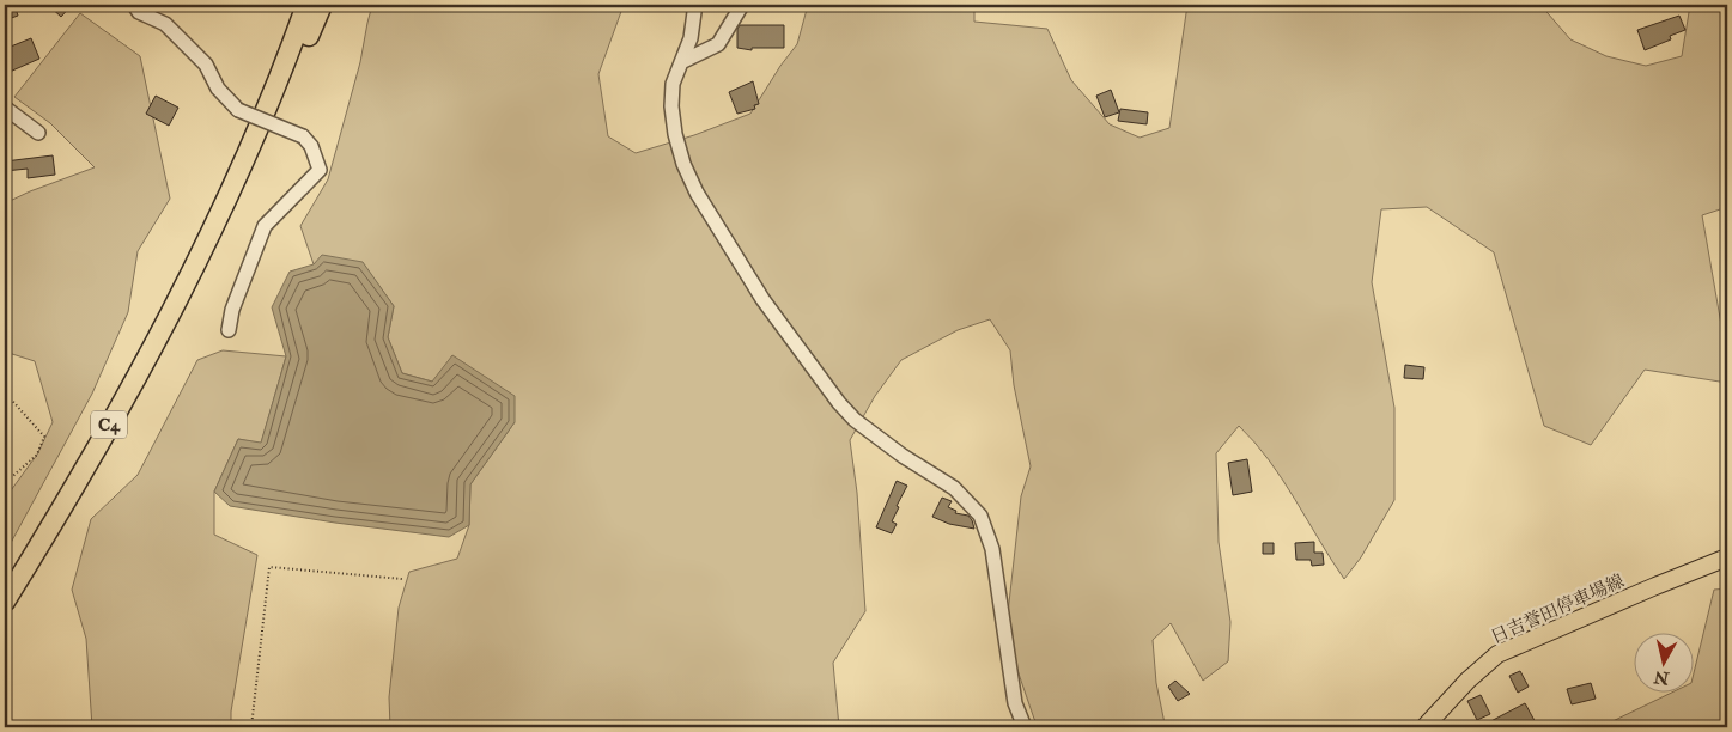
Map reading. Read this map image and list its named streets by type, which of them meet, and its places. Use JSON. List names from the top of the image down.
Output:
{
  "streets": {
    "highway": ["C4"],
    "main road": ["日吉誉田停車場線"]
  },
  "north": "bottom"
}
